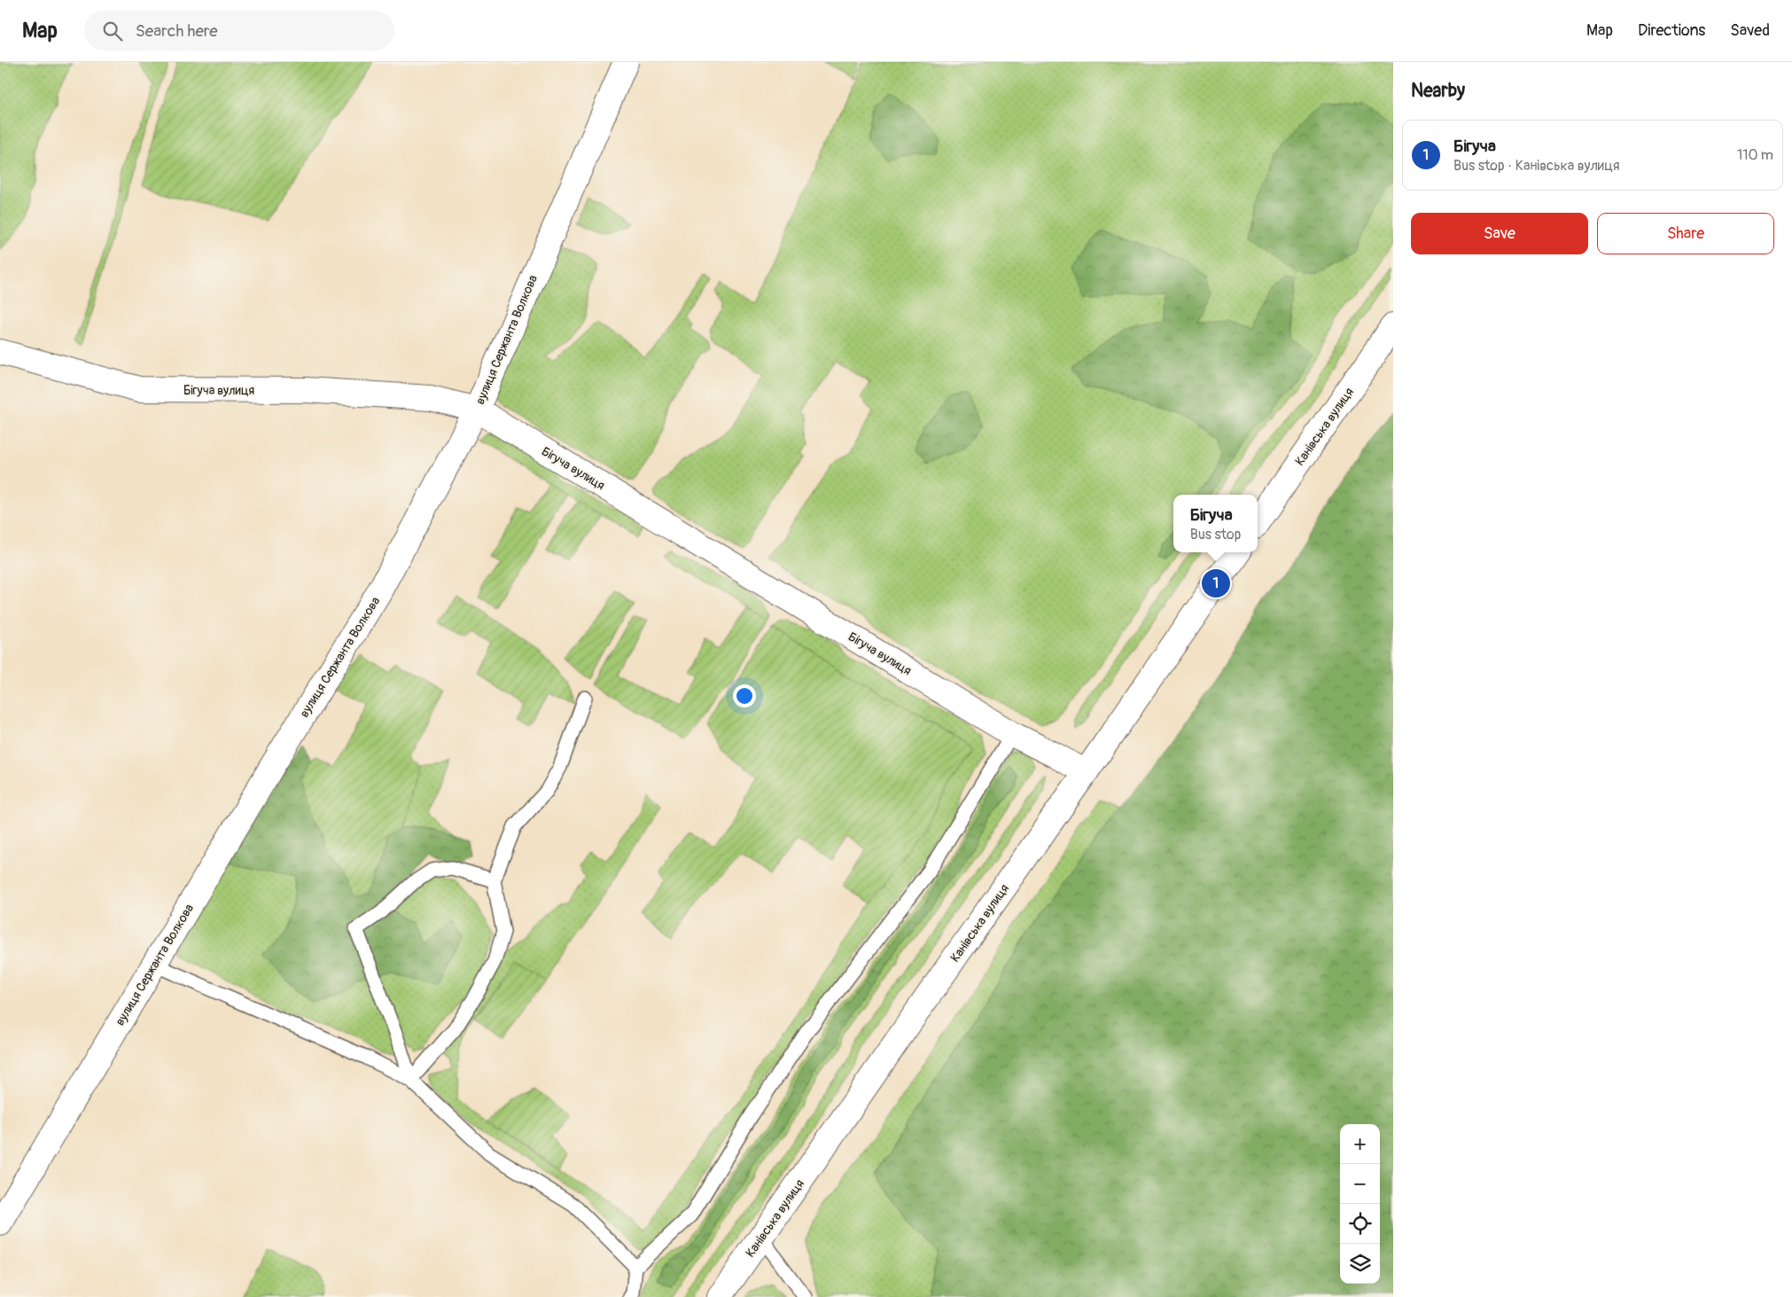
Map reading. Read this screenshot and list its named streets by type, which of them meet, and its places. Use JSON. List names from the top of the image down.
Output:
{
  "streets": {
    "street": ["вулиця Сержанта Волкова", "Бігуча вулиця", "Канівська вулиця"]
  },
  "crossings": [
    ["вулиця Сержанта Волкова", "Бігуча вулиця"],
    ["Бігуча вулиця", "Канівська вулиця"]
  ],
  "page": {
    "header": "Map",
    "search": "Search here",
    "nav": ["Map", "Directions", "Saved"],
    "heading": "Nearby",
    "list": [
      {
        "mark": "1",
        "name": "Бігуча",
        "note": "Bus stop · Канівська вулиця",
        "value": "110 m"
      }
    ],
    "buttons": ["Save", "Share"],
    "popup": ["Бігуча", "Bus stop"],
    "pins": "1",
    "map_buttons": ["+", "−"]
  }
}
